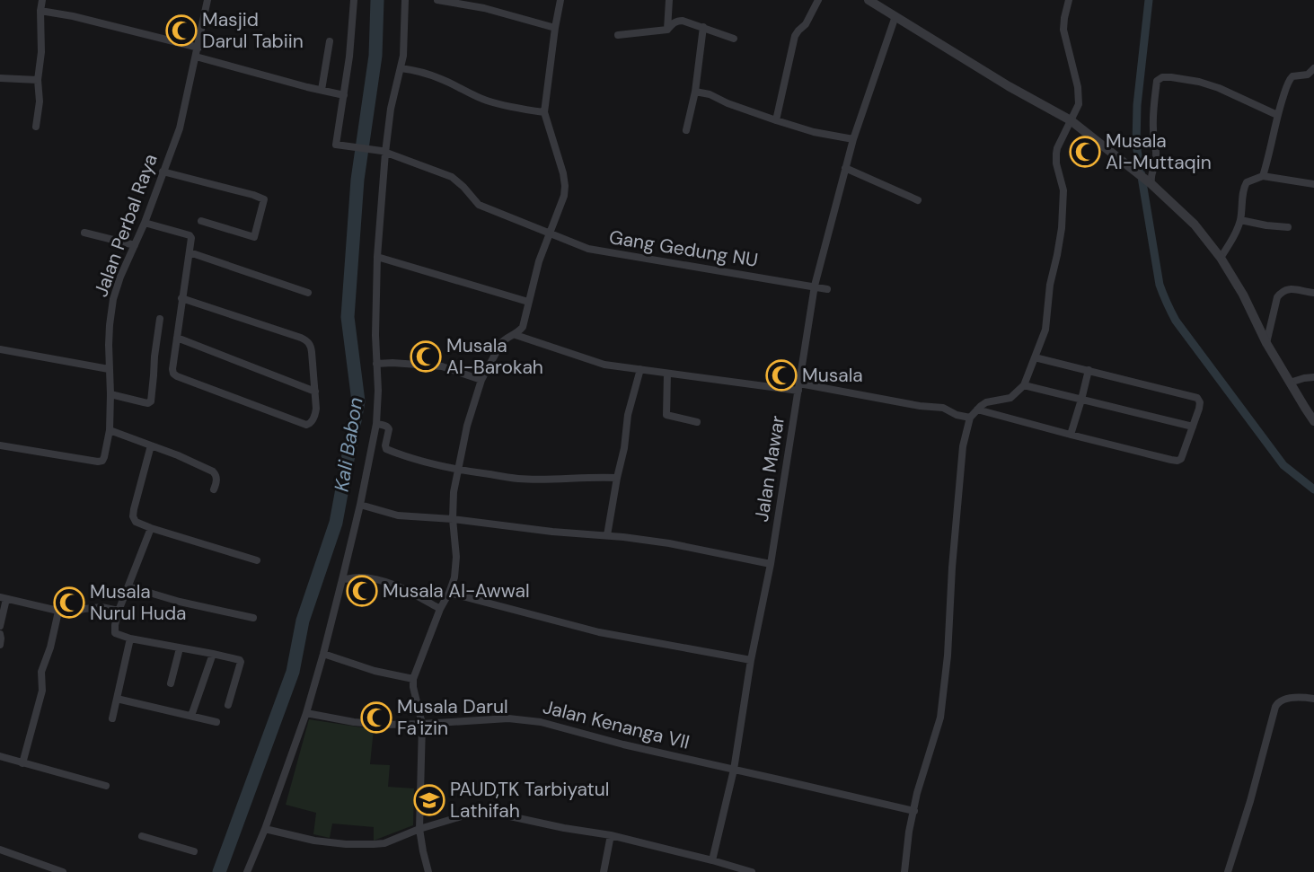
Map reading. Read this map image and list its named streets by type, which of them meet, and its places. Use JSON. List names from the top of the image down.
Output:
{
  "streets": {
    "street": [
      "Jalan Perbal Raya",
      "Gang Gedung NU",
      "Jalan Mawar",
      "Jalan Kenanga VII"
    ]
  },
  "crossings": [
    ["Gang Gedung NU", "Jalan Mawar"],
    ["Jalan Mawar", "Jalan Kenanga VII"]
  ],
  "water": ["Kali Babon"],
  "places": {
    "mosque": [
      "Masjid Darul Tabiin",
      "Musala Al-Muttaqin",
      "Musala Al-Barokah",
      "Musala",
      "Musala Al-Awwal",
      "Musala Nurul Huda",
      "Musala Darul Fa'izin"
    ],
    "school or university": ["PAUD,TK Tarbiyatul Lathifah"]
  }
}
